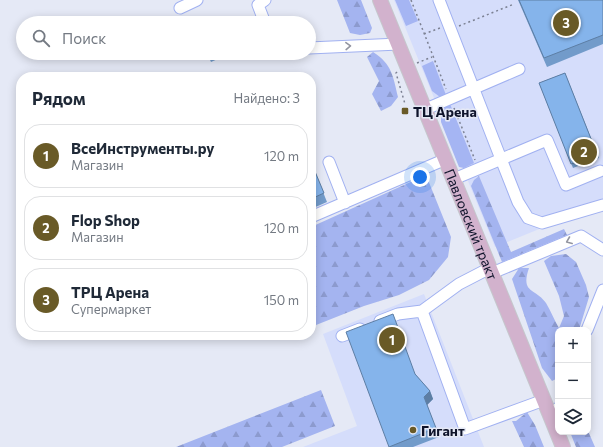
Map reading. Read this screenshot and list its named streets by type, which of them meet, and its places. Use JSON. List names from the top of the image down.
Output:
{
  "streets": {
    "main road": ["Павловский тракт"]
  },
  "places": {
    "transit": ["ТЦ Арена"],
    "other": ["Гигант"]
  },
  "page": {
    "pins": ["3", "2", "1"],
    "search": "Поиск",
    "heading": ["Рядом", "Найдено: 3"],
    "list": [
      {
        "mark": "1",
        "name": "ВсеИнструменты.ру",
        "note": "Магазин",
        "value": "120 m"
      },
      {
        "mark": "2",
        "name": "Flop Shop",
        "note": "Магазин",
        "value": "120 m"
      },
      {
        "mark": "3",
        "name": "ТРЦ Арена",
        "note": "Супермаркет",
        "value": "150 m"
      }
    ],
    "map_buttons": ["+", "−"]
  }
}
